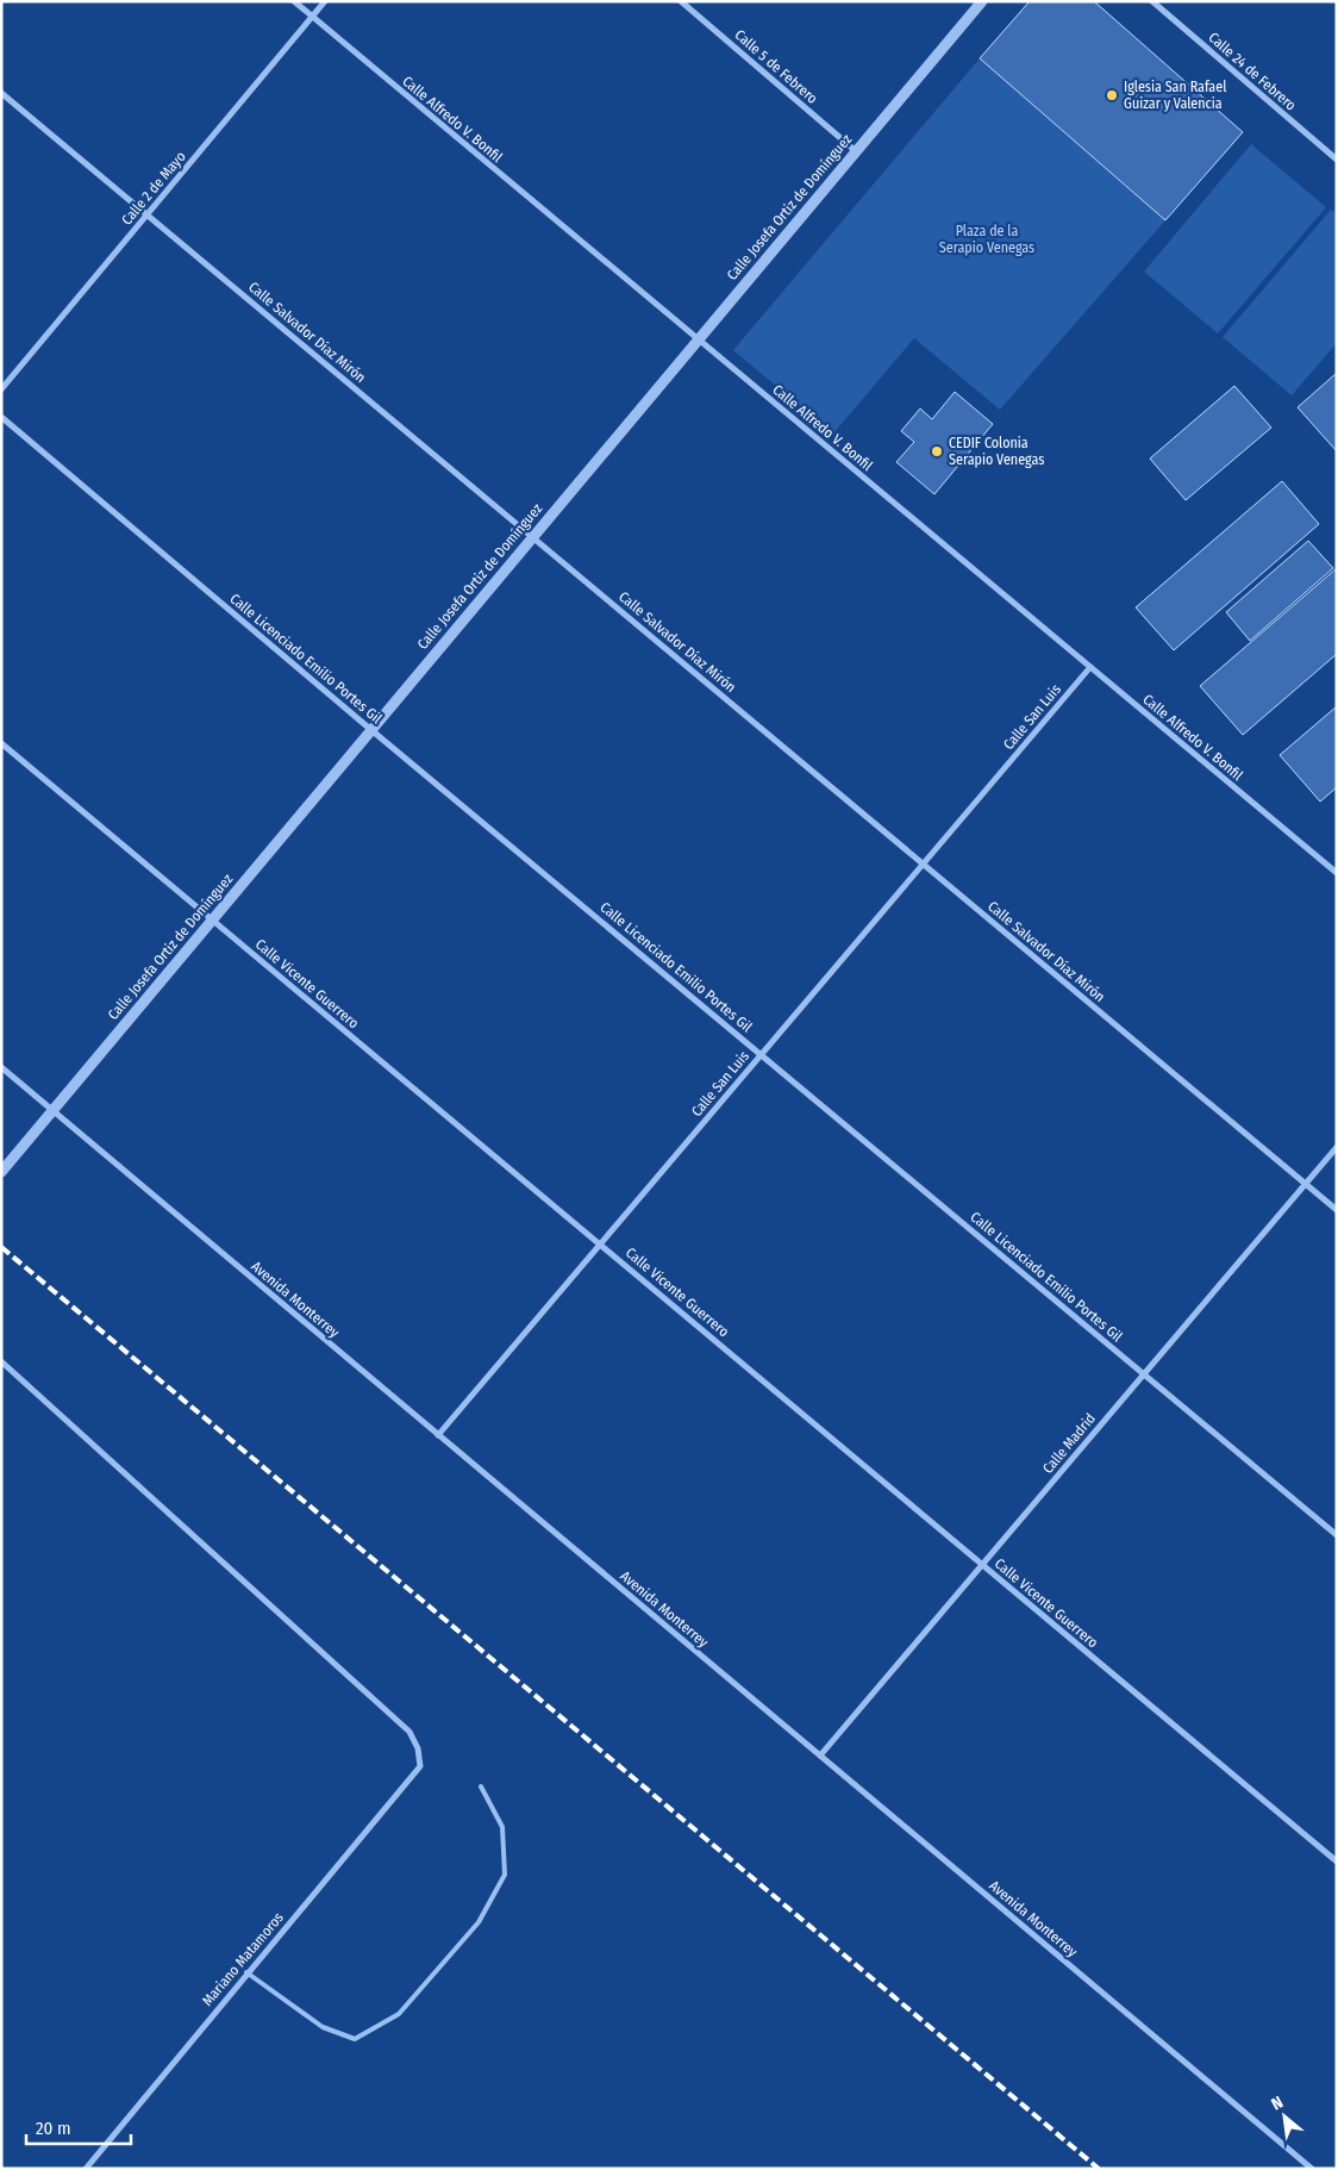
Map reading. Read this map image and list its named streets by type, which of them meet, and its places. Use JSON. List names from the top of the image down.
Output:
{
  "streets": {
    "street": [
      "Calle 5 de Febrero",
      "Calle 24 de Febrero",
      "Calle Alfredo V. Bonfil",
      "Calle 2 de Mayo",
      "Calle Josefa Ortiz de Domínguez",
      "Calle Salvador Díaz Mirón",
      "Calle Licenciado Emilio Portes Gil",
      "Calle San Luis",
      "Calle Vicente Guerrero",
      "Avenida Monterrey",
      "Calle Madrid",
      "Mariano Matamoros"
    ]
  },
  "crossings": [
    ["Calle 5 de Febrero", "Calle Josefa Ortiz de Domínguez"],
    ["Calle Alfredo V. Bonfil", "Calle 2 de Mayo"],
    ["Calle Alfredo V. Bonfil", "Calle Josefa Ortiz de Domínguez"],
    ["Calle Alfredo V. Bonfil", "Calle San Luis"],
    ["Calle 2 de Mayo", "Calle Salvador Díaz Mirón"],
    ["Calle Josefa Ortiz de Domínguez", "Calle Salvador Díaz Mirón"],
    ["Calle Josefa Ortiz de Domínguez", "Calle Licenciado Emilio Portes Gil"],
    ["Calle Josefa Ortiz de Domínguez", "Calle Vicente Guerrero"],
    ["Calle Josefa Ortiz de Domínguez", "Avenida Monterrey"],
    ["Calle Salvador Díaz Mirón", "Calle San Luis"],
    ["Calle Salvador Díaz Mirón", "Calle Madrid"],
    ["Calle Licenciado Emilio Portes Gil", "Calle San Luis"],
    ["Calle Licenciado Emilio Portes Gil", "Calle Madrid"],
    ["Calle San Luis", "Calle Vicente Guerrero"],
    ["Calle San Luis", "Avenida Monterrey"],
    ["Calle Vicente Guerrero", "Calle Madrid"],
    ["Avenida Monterrey", "Calle Madrid"]
  ],
  "parks": ["Plaza de la Serapio Venegas"],
  "places": ["Iglesia San Rafael Guizar y Valencia", "CEDIF Colonia Serapio Venegas"],
  "scale_bar": "20 m",
  "north": "top left"
}
